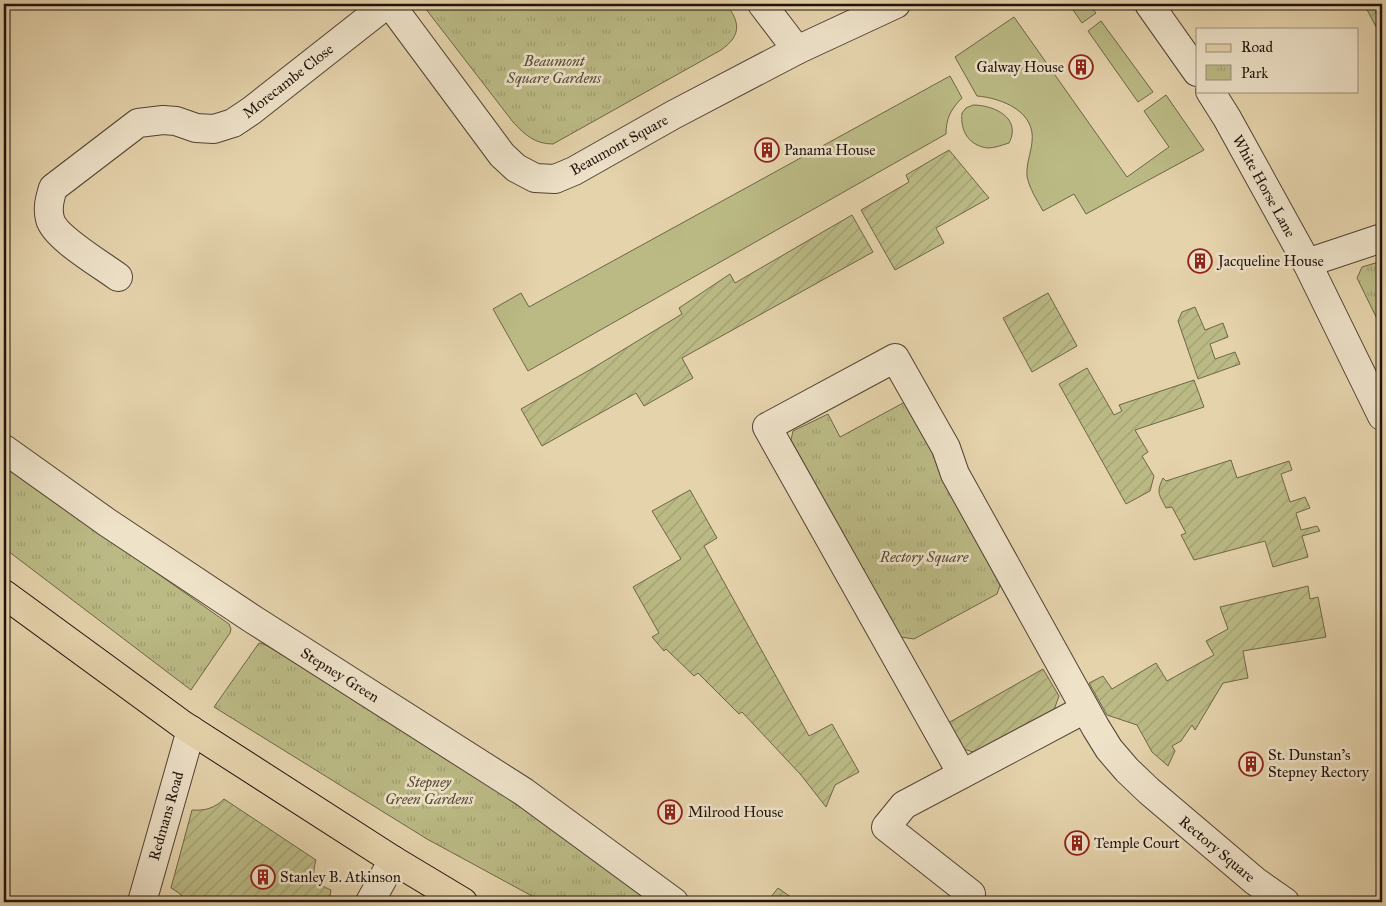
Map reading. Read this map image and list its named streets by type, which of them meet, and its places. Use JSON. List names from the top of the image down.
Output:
{
  "streets": {
    "street": [
      "Morecambe Close",
      "Beaumont Square",
      "White Horse Lane",
      "Stepney Green",
      "Redmans Road",
      "Rectory Square"
    ]
  },
  "crossings": [
    ["Morecambe Close", "Beaumont Square"]
  ],
  "parks": ["Beaumont Square Gardens", "Rectory Square", "Stepney Green Gardens"],
  "places": {
    "building": [
      "Galway House",
      "Panama House",
      "Jacqueline House",
      "St. Dunstan's Stepney Rectory",
      "Milrood House",
      "Temple Court",
      "Stanley B. Atkinson"
    ]
  },
  "legend": ["Road", "Park"]
}
